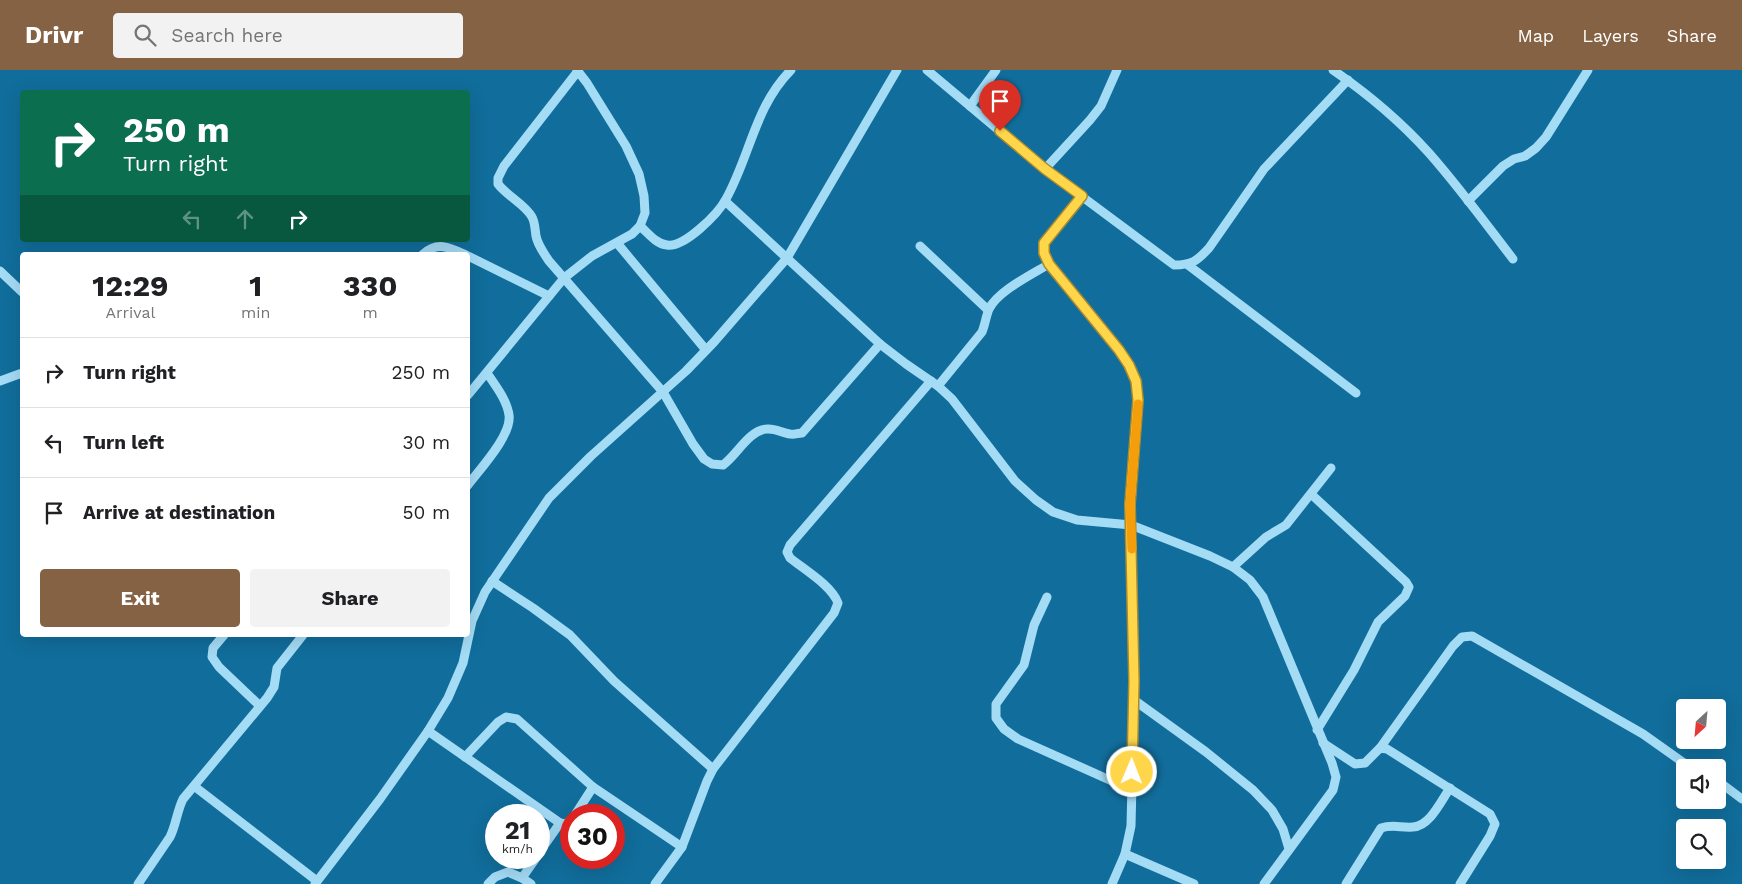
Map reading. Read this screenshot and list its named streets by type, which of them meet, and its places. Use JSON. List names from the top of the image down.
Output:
{
  "north": "bottom left",
  "page": {
    "header": "Drivr",
    "search": "Search here",
    "nav": ["Map", "Layers", "Share"],
    "turn": ["250 m", "Turn right"],
    "eta": [
      "12:29",
      "Arrival",
      "1",
      "min",
      "330",
      "m"
    ],
    "list": [
      {
        "name": "Turn right",
        "value": "250 m"
      },
      {
        "name": "Turn left",
        "value": "30 m"
      },
      {
        "name": "Arrive at destination",
        "value": "50 m"
      }
    ],
    "buttons": ["Exit", "Share"],
    "speed": "21 km/h",
    "limit": "30"
  }
}
